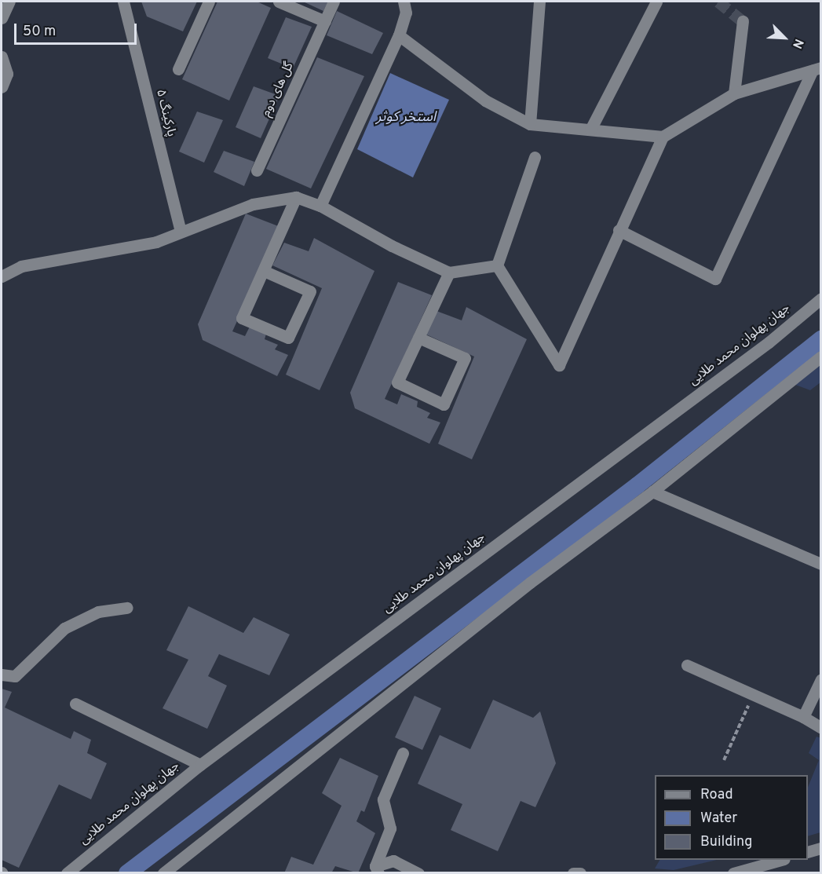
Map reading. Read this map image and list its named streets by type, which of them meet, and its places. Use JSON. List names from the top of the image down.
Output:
{
  "streets": {
    "street": ["گل های دوم", "پارکینگ ۵", "جهان پهلوان محمد طلایی"]
  },
  "water": ["استخر کوثر"],
  "legend": ["Road", "Water", "Building"],
  "scale_bar": "50 m",
  "north": "bottom right"
}
